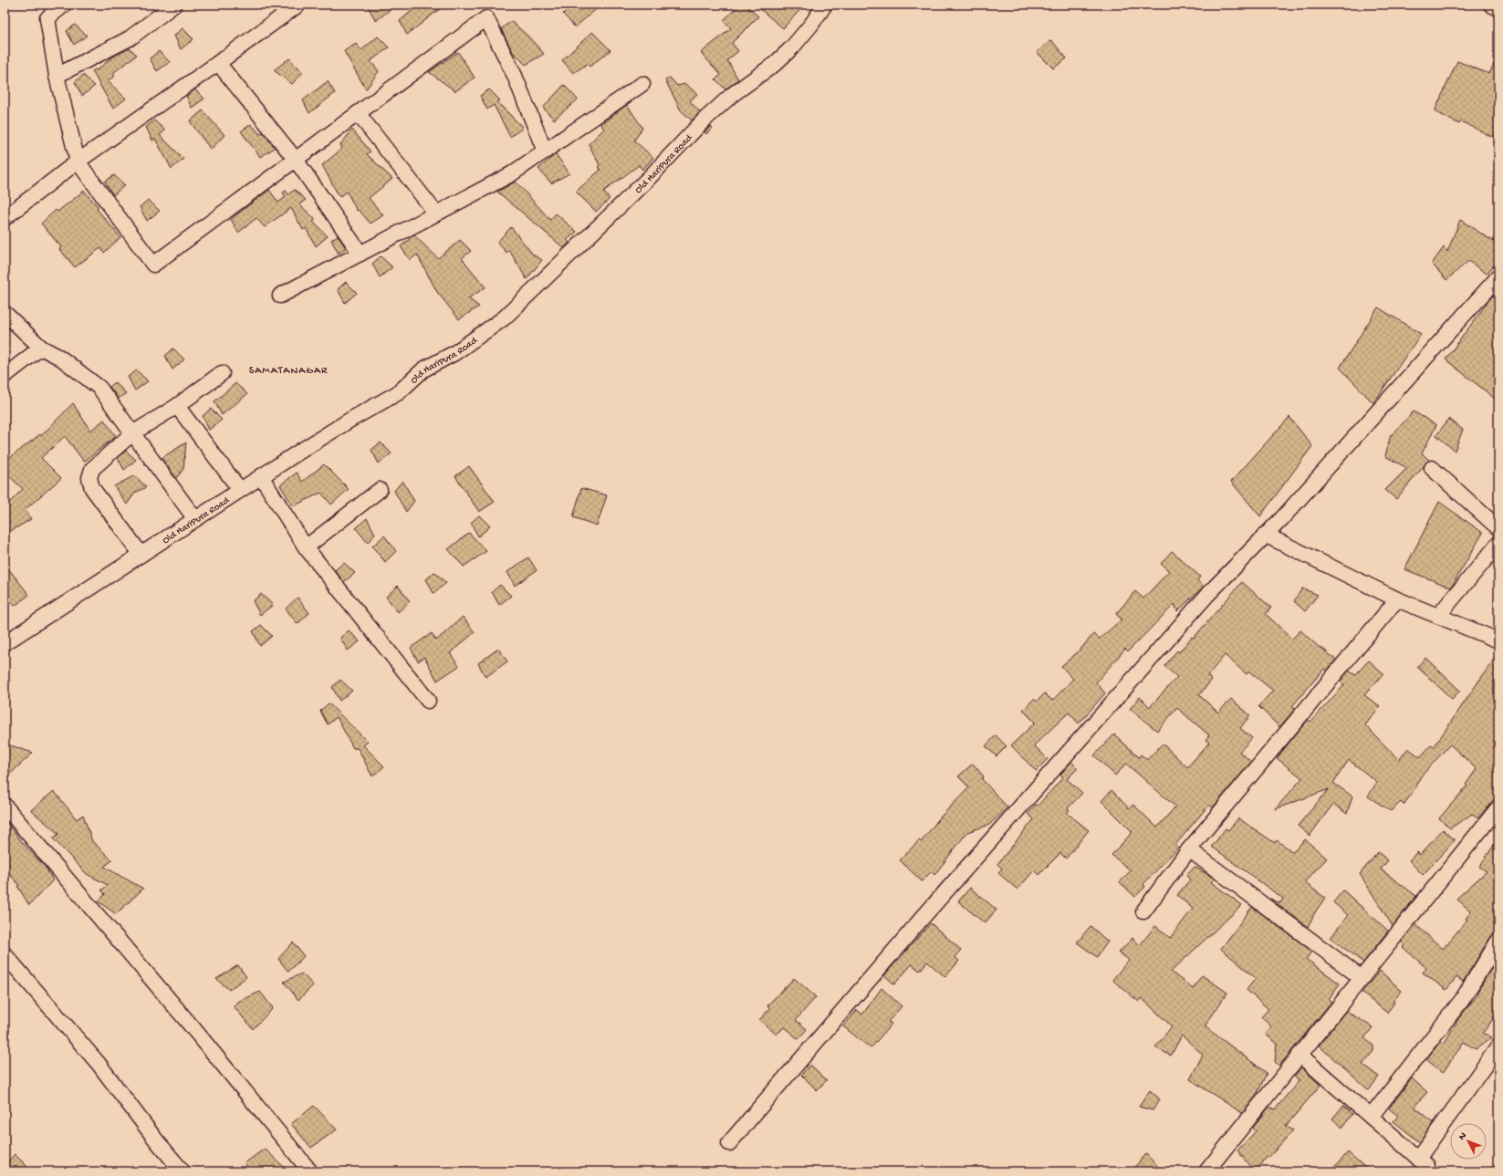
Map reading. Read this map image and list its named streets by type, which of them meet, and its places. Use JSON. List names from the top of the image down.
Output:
{
  "streets": {
    "street": ["Old HariPura Road"]
  },
  "districts": ["SAMATANAGAR"],
  "north": "top left"
}
